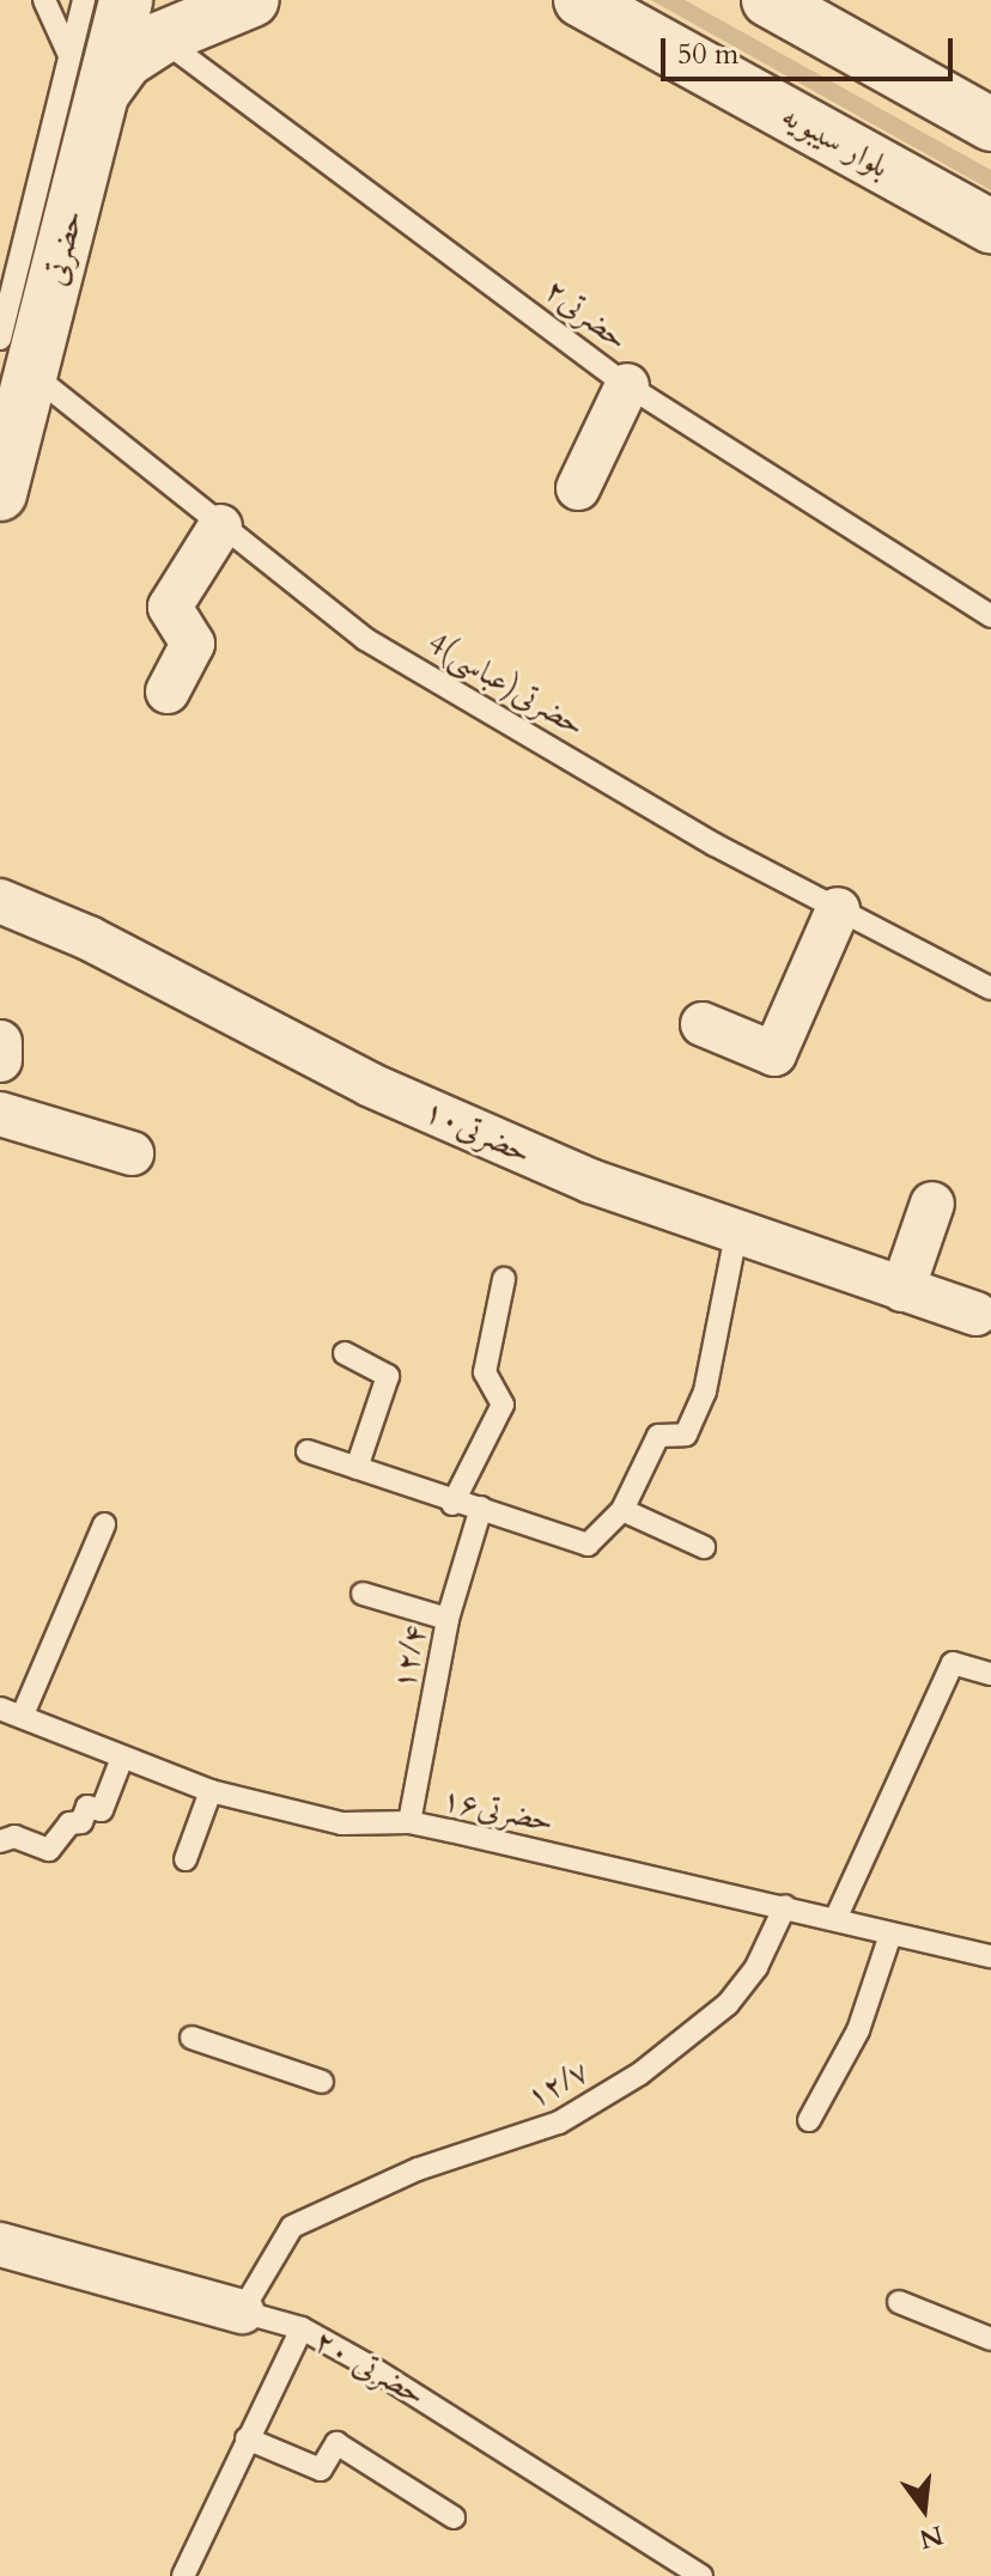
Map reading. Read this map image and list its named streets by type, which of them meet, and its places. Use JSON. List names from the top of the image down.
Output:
{
  "streets": {
    "main road": ["بلوار سیبویه", "حضرتی"],
    "street": ["حضرتی۱۰", "حضرتی ۲۰"],
    "lane": [
      "حضرتی۲",
      "4حضرتی(عباسی)",
      "۱۲/۴",
      "حضرتی۱۶",
      "۱۲/۷"
    ]
  },
  "crossings": [
    ["حضرتی", "4حضرتی(عباسی)"],
    ["۱۲/۴", "حضرتی۱۶"],
    ["حضرتی۱۶", "۱۲/۷"],
    ["۱۲/۷", "حضرتی ۲۰"]
  ],
  "scale_bar": "50 m",
  "north": "bottom"
}
